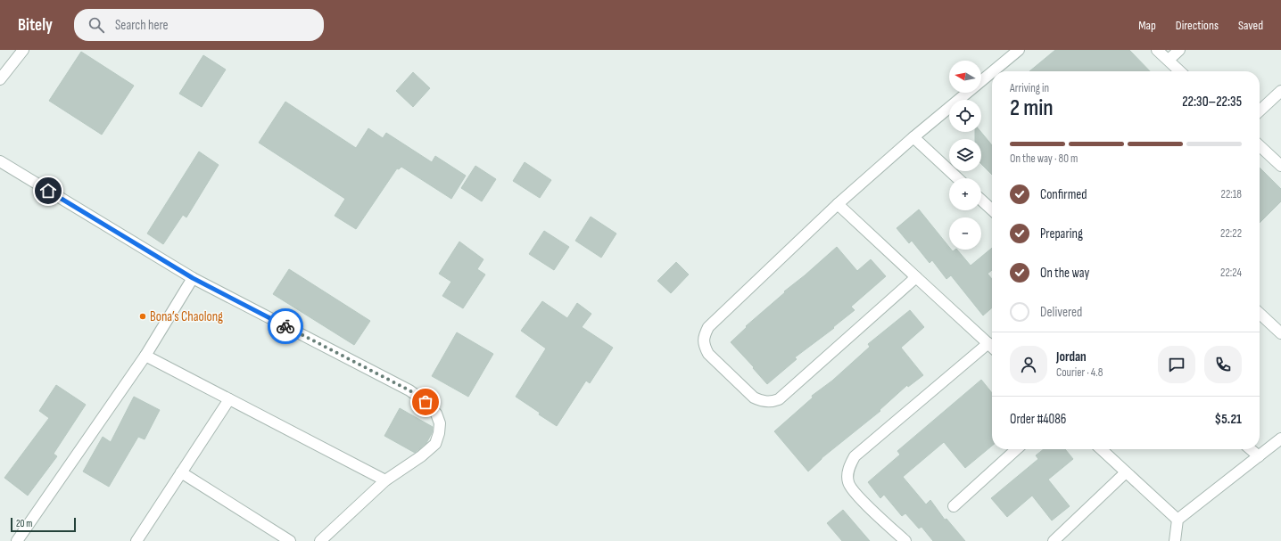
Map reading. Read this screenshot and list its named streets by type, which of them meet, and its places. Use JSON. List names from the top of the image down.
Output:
{
  "places": ["Bona’s Chaolong"],
  "scale_bar": "20 m",
  "north": "left",
  "page": {
    "header": "Bitely",
    "search": "Search here",
    "nav": ["Map", "Directions", "Saved"],
    "map_buttons": ["+", "−"],
    "heading": ["2 min", "Arriving in", "22:30–22:35"],
    "panel": [
      "Jordan",
      "Courier · 4.8",
      "Order #4086",
      "$5.21"
    ],
    "bar": "On the way · 80 m",
    "list": [
      ["Confirmed", "22:18"],
      ["Preparing", "22:22"],
      ["On the way", "22:24"],
      "Delivered"
    ],
    "scale": "20 m"
  }
}
